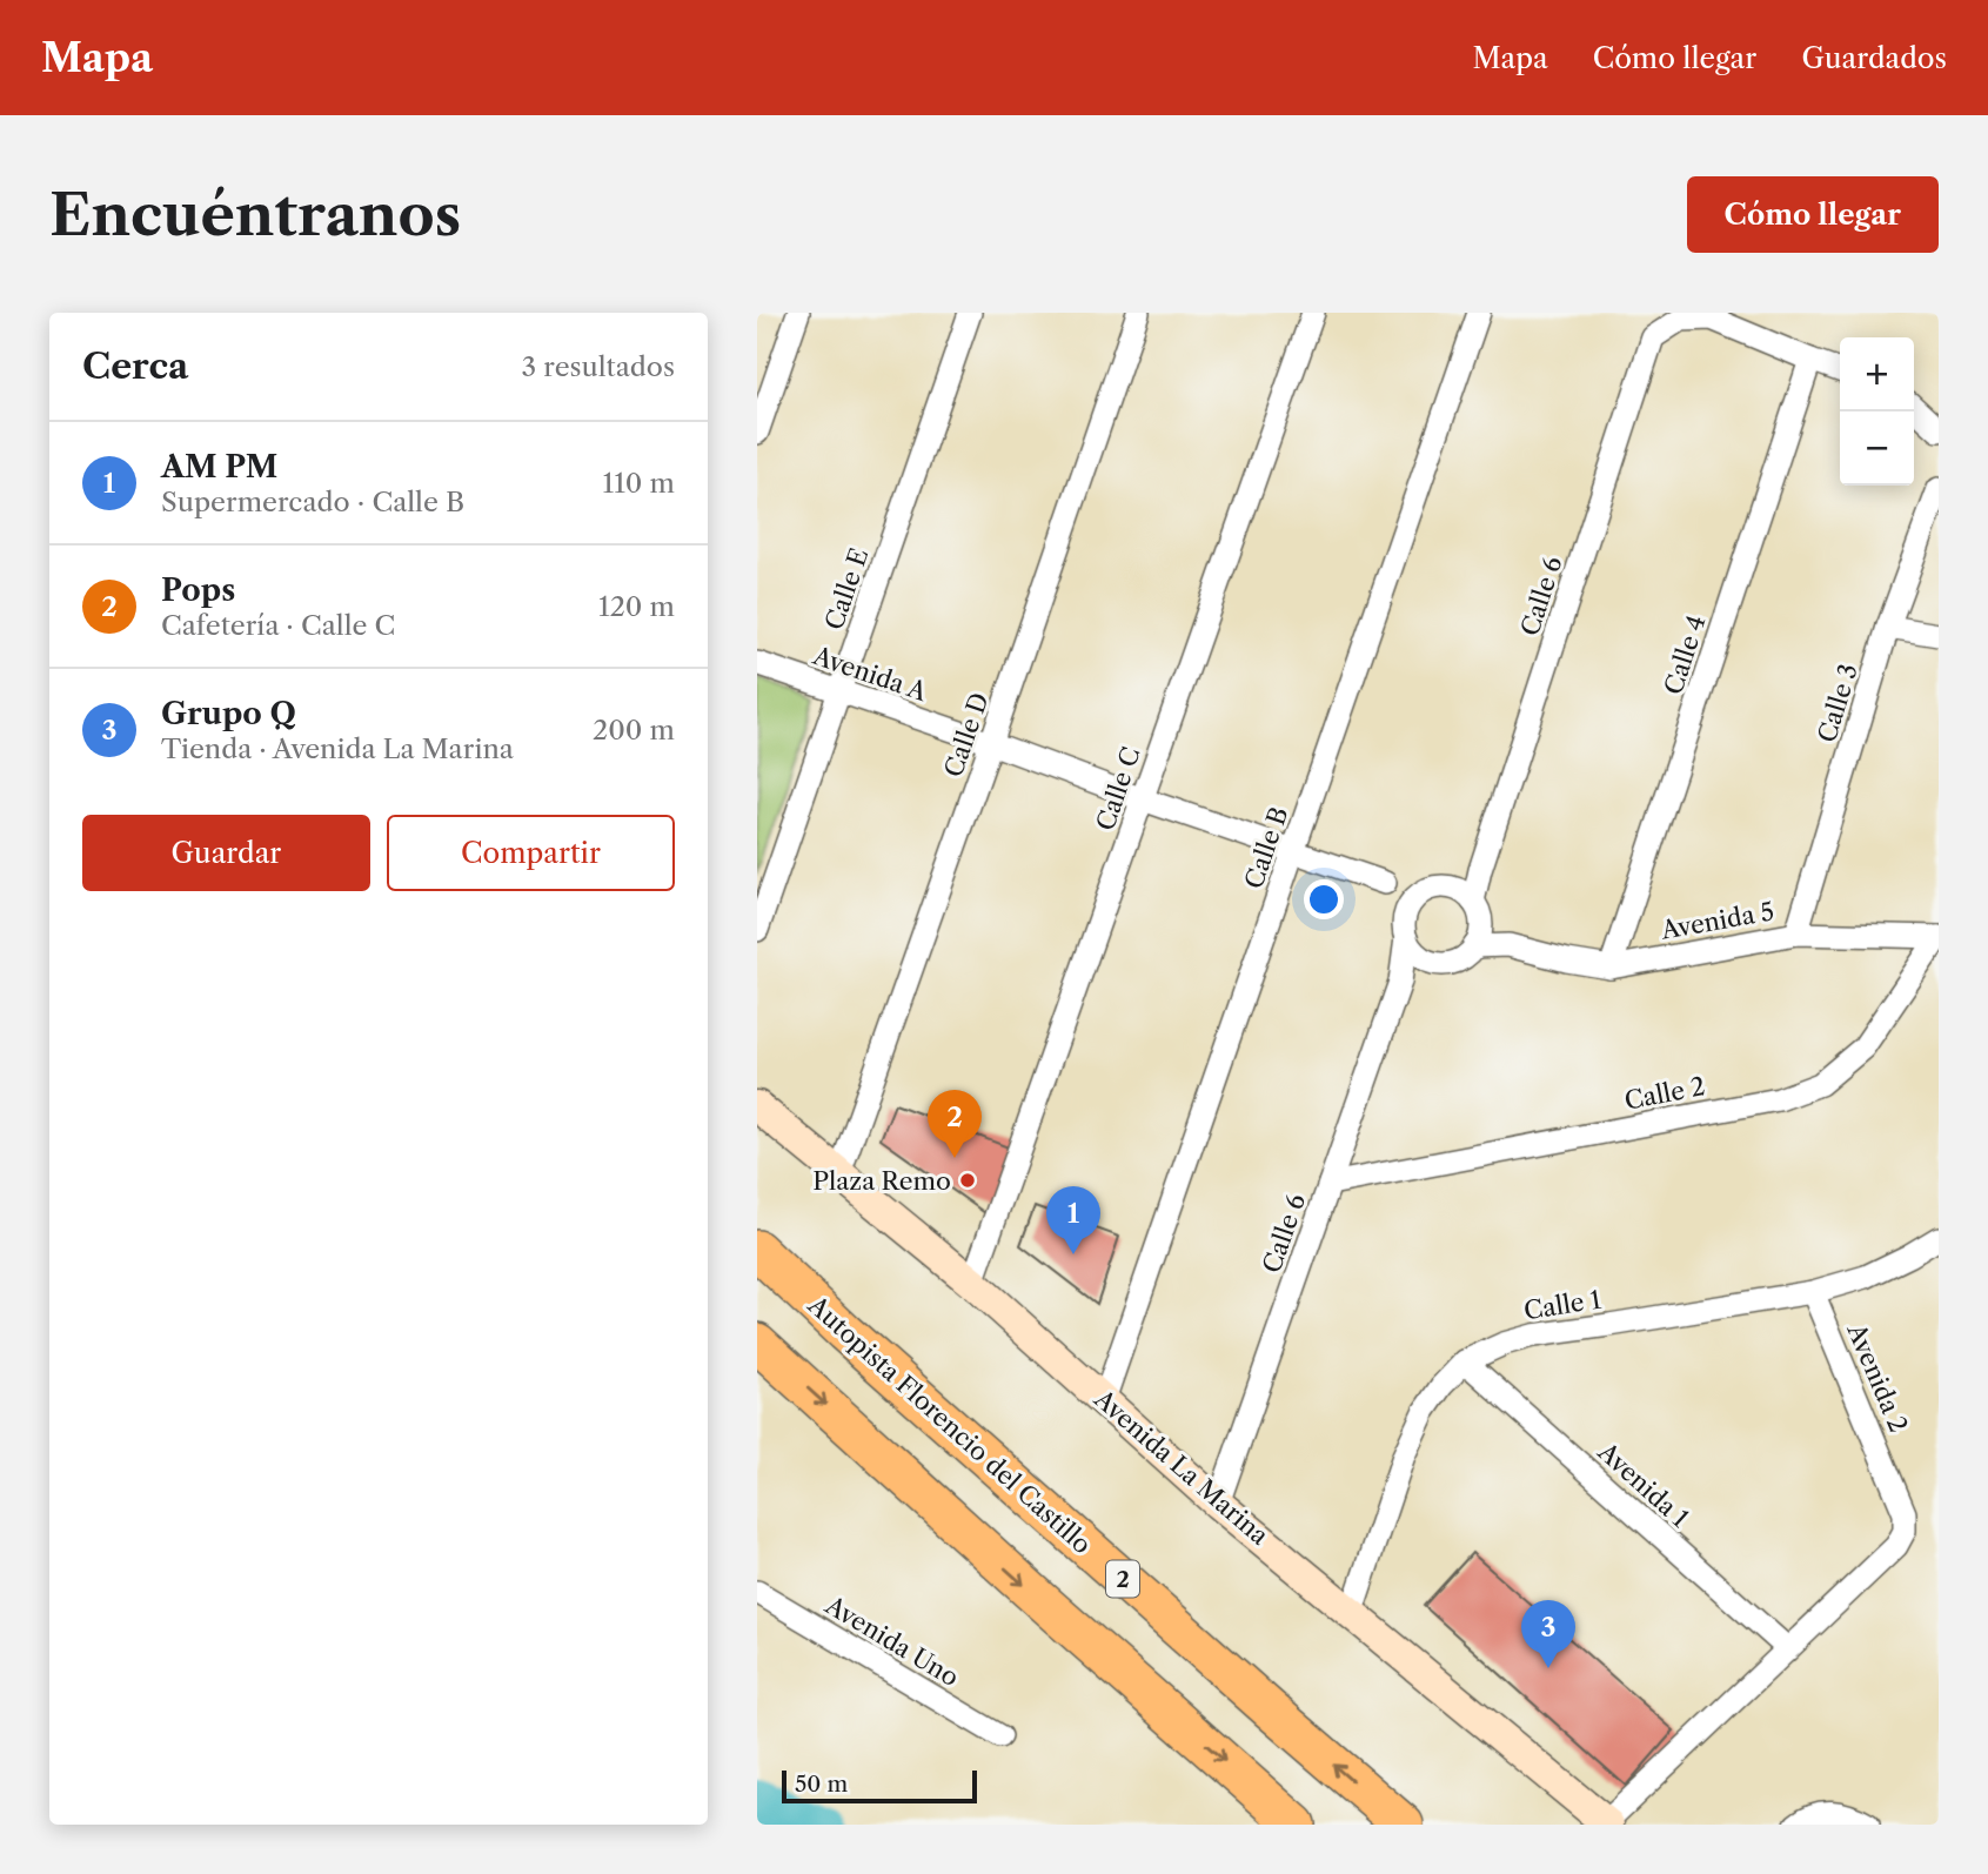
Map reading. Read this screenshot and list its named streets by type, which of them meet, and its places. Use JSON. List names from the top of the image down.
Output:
{
  "streets": {
    "highway": ["Autopista Florencio del Castillo", "2"],
    "street": [
      "Calle E",
      "Calle 6",
      "Calle 4",
      "Avenida A",
      "Calle 3",
      "Calle D",
      "Calle C",
      "Calle B",
      "Avenida 5",
      "Calle 2",
      "Calle 1",
      "Avenida 2",
      "Avenida La Marina",
      "Avenida 1",
      "Avenida Uno"
    ]
  },
  "crossings": [
    ["Calle E", "Avenida A"],
    ["Calle 6", "Calle 4"],
    ["Calle 6", "Avenida 5"],
    ["Calle 6", "Calle 2"],
    ["Calle 6", "Avenida La Marina"],
    ["Calle 4", "Avenida 5"],
    ["Avenida A", "Calle D"],
    ["Avenida A", "Calle C"],
    ["Avenida A", "Calle B"],
    ["Calle 3", "Avenida 5"],
    ["Calle D", "Avenida La Marina"],
    ["Calle C", "Avenida La Marina"],
    ["Calle B", "Avenida La Marina"],
    ["Avenida 5", "Calle 2"],
    ["Calle 1", "Avenida 2"],
    ["Calle 1", "Avenida La Marina"],
    ["Calle 1", "Avenida 1"],
    ["Avenida 2", "Avenida 1"]
  ],
  "places": ["Plaza Remo"],
  "scale_bar": "50 m",
  "page": {
    "header": "Mapa",
    "nav": ["Mapa", "Cómo llegar", "Guardados"],
    "buttons": [
      "Cómo llegar",
      ["Guardar", "Compartir"]
    ],
    "title": "Encuéntranos",
    "heading": ["Cerca", "3 resultados"],
    "map_buttons": ["+", "−"],
    "list": [
      {
        "mark": "1",
        "name": "AM PM",
        "note": "Supermercado · Calle B",
        "value": "110 m"
      },
      {
        "mark": "2",
        "name": "Pops",
        "note": "Cafetería · Calle C",
        "value": "120 m"
      },
      {
        "mark": "3",
        "name": "Grupo Q",
        "note": "Tienda · Avenida La Marina",
        "value": "200 m"
      }
    ],
    "pins": ["2", "1", "3"],
    "scale": "50 m"
  }
}
